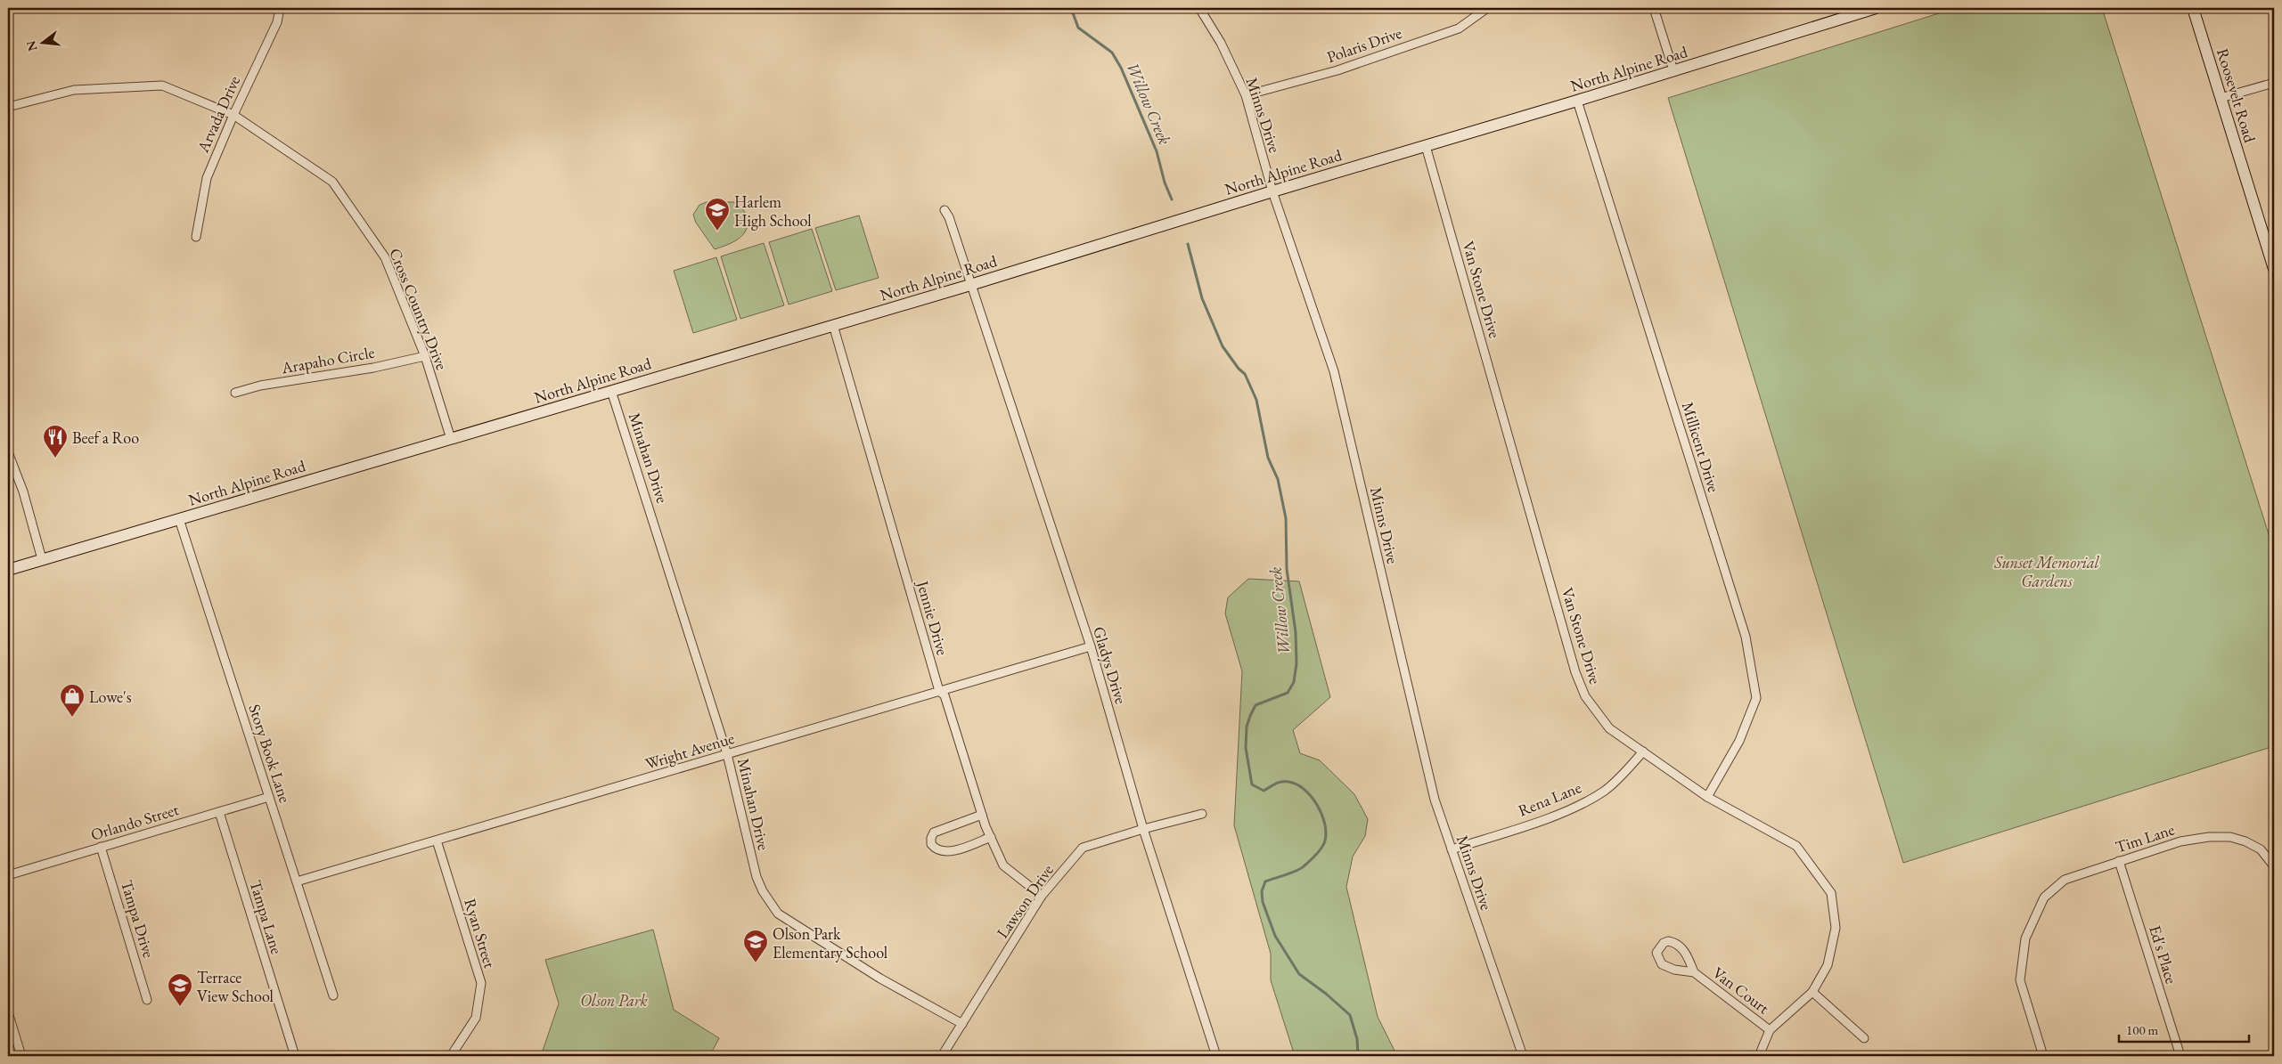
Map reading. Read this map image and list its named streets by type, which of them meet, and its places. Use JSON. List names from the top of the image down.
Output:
{
  "streets": {
    "main road": ["North Alpine Road", "Roosevelt Road"],
    "street": [
      "Polaris Drive",
      "Arvada Drive",
      "Minns Drive",
      "Van Stone Drive",
      "Cross Country Drive",
      "Arapaho Circle",
      "Millicent Drive",
      "Minahan Drive",
      "Jennie Drive",
      "Gladys Drive",
      "Wright Avenue",
      "Story Book Lane",
      "Rena Lane",
      "Orlando Street",
      "Tim Lane",
      "Lawson Drive",
      "Tampa Lane",
      "Tampa Drive",
      "Ryan Street",
      "Ed's Place",
      "Van Court"
    ]
  },
  "crossings": [
    ["Polaris Drive", "Minns Drive"],
    ["North Alpine Road", "Minns Drive"],
    ["North Alpine Road", "Van Stone Drive"],
    ["North Alpine Road", "Cross Country Drive"],
    ["North Alpine Road", "Millicent Drive"],
    ["North Alpine Road", "Minahan Drive"],
    ["North Alpine Road", "Jennie Drive"],
    ["North Alpine Road", "Gladys Drive"],
    ["North Alpine Road", "Story Book Lane"],
    ["Arvada Drive", "Cross Country Drive"],
    ["Minns Drive", "Rena Lane"],
    ["Van Stone Drive", "Millicent Drive"],
    ["Van Stone Drive", "Rena Lane"],
    ["Van Stone Drive", "Van Court"],
    ["Cross Country Drive", "Arapaho Circle"],
    ["Minahan Drive", "Wright Avenue"],
    ["Minahan Drive", "Lawson Drive"],
    ["Jennie Drive", "Wright Avenue"],
    ["Jennie Drive", "Lawson Drive"],
    ["Gladys Drive", "Wright Avenue"],
    ["Gladys Drive", "Lawson Drive"],
    ["Wright Avenue", "Story Book Lane"],
    ["Wright Avenue", "Ryan Street"],
    ["Story Book Lane", "Orlando Street"],
    ["Orlando Street", "Tampa Lane"],
    ["Orlando Street", "Tampa Drive"],
    ["Tim Lane", "Ed's Place"]
  ],
  "water": ["Willow Creek"],
  "parks": ["Sunset Memorial Gardens", "Olson Park"],
  "places": {
    "school or university": ["Harlem High School", "Olson Park Elementary School", "Terrace View School"],
    "restaurant": ["Beef a Roo"],
    "shop": ["Lowe's"]
  },
  "scale_bar": "100 m",
  "north": "left"
}
